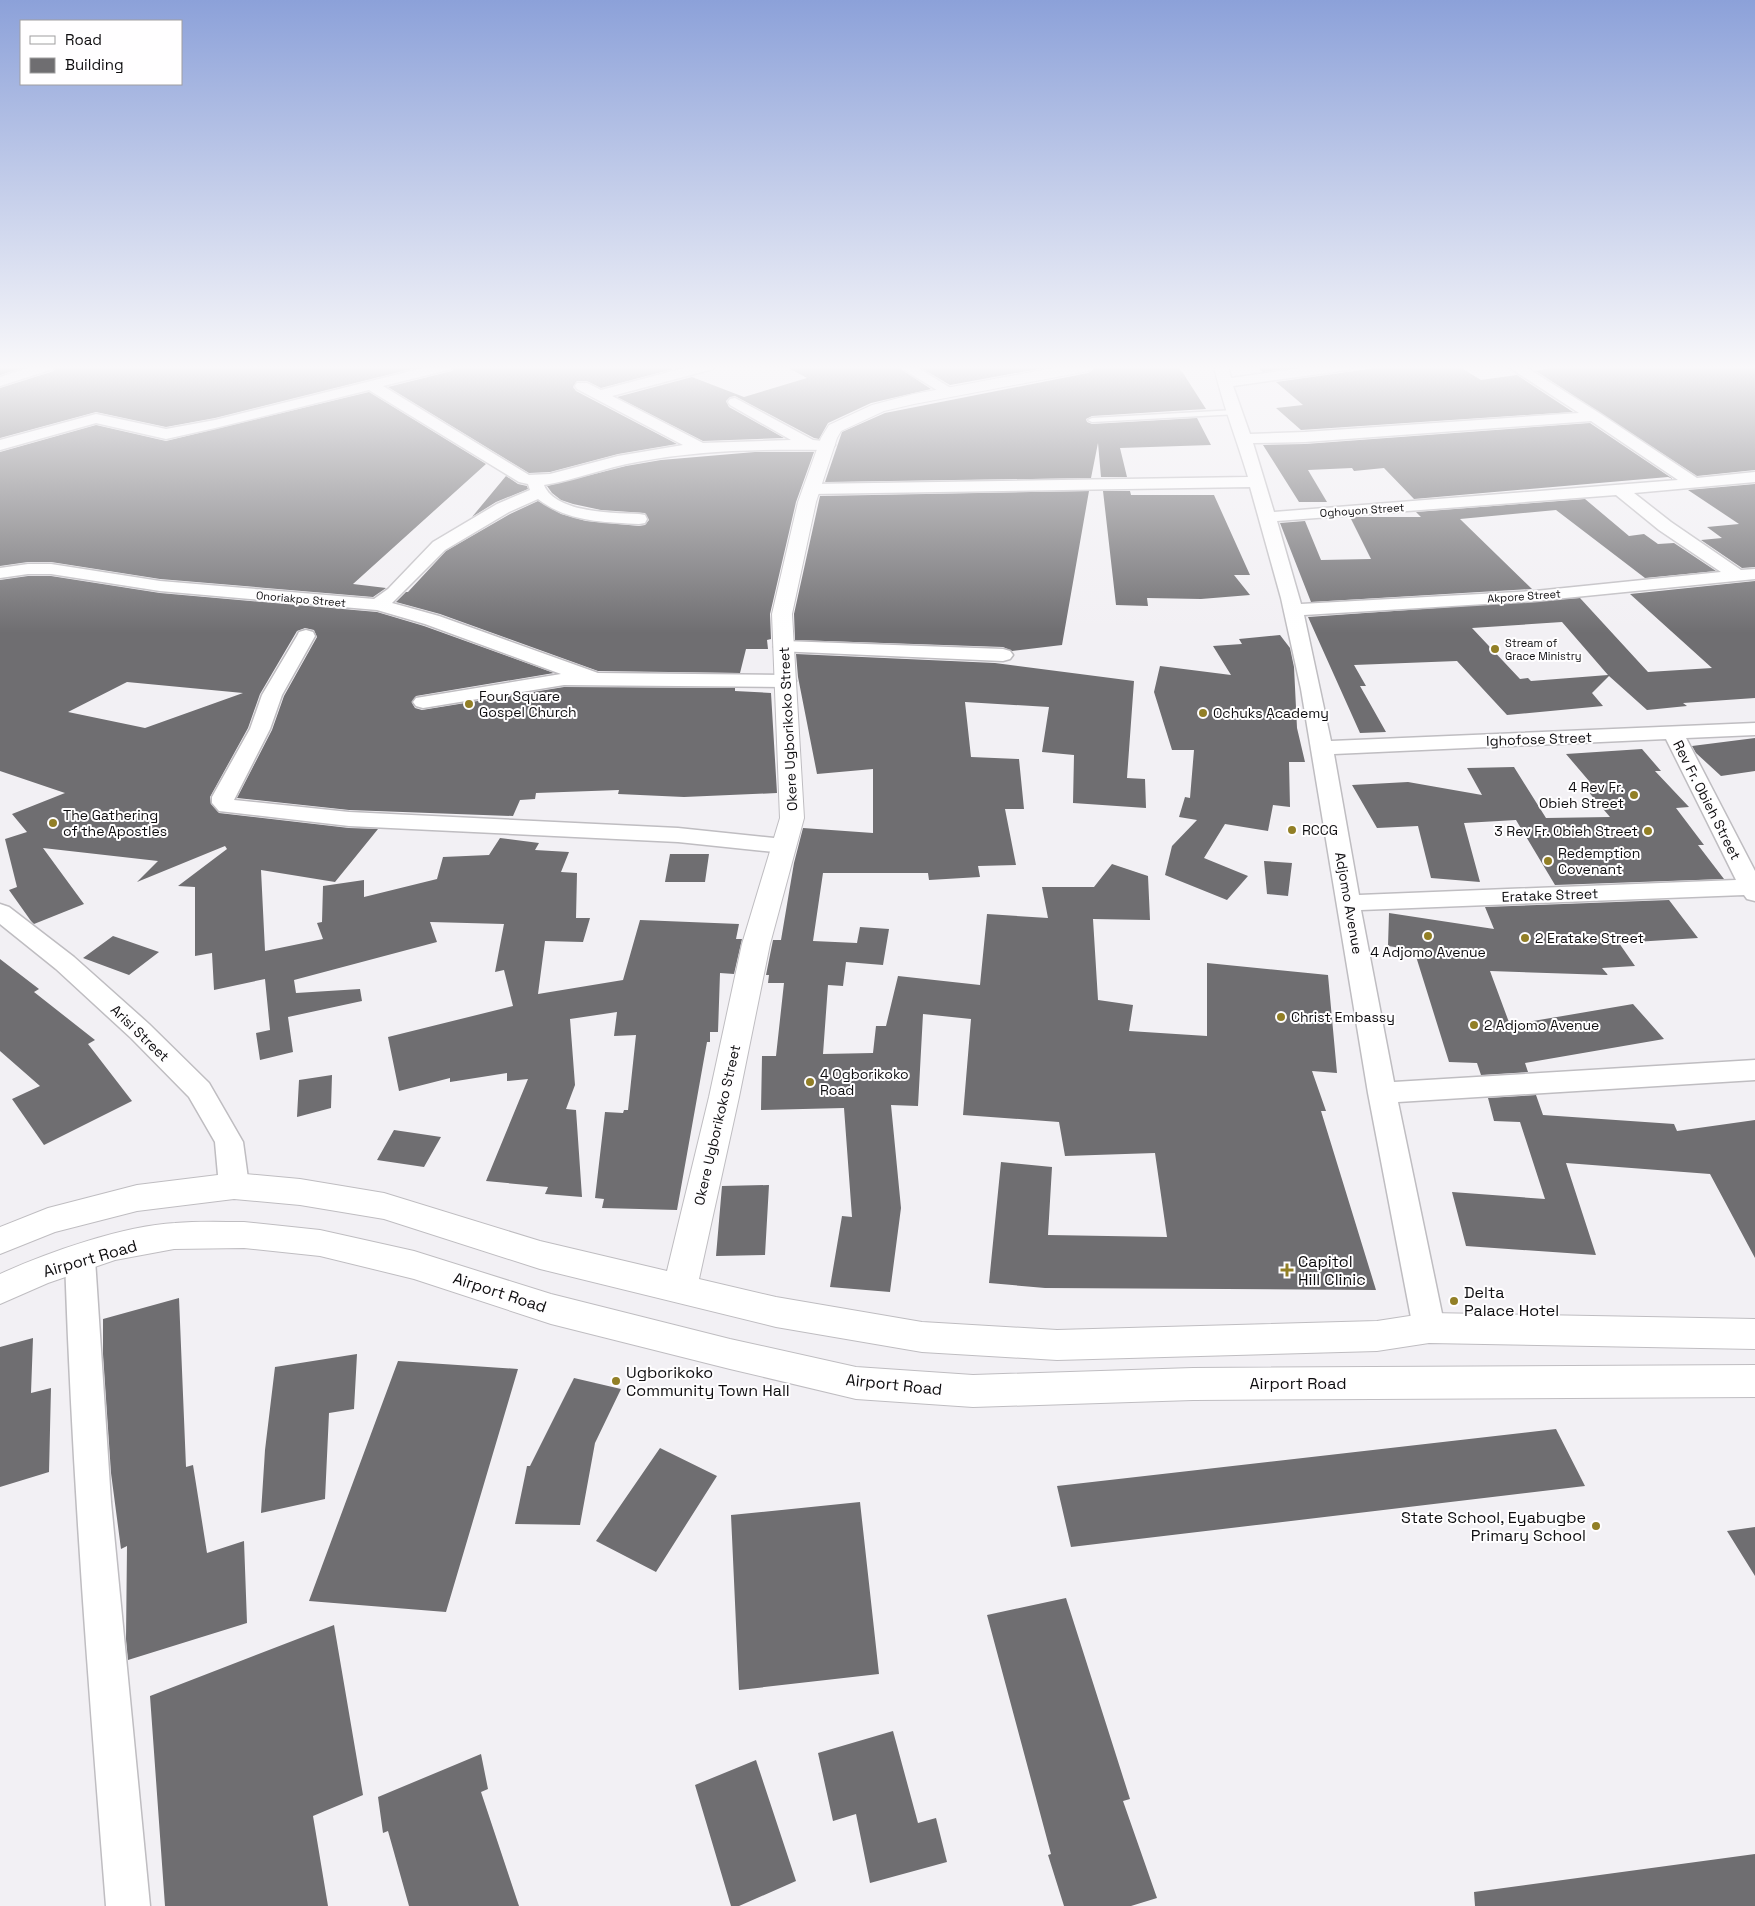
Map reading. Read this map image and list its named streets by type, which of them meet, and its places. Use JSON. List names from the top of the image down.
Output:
{
  "streets": {
    "main road": ["Okere Ugborikoko Street", "Airport Road"],
    "street": [
      "Oghoyon Street",
      "Akpore Street",
      "Onoriakpo Street",
      "Ighofose Street",
      "Rev Fr. Obieh Street",
      "Eratake Street",
      "Adjomo Avenue",
      "Arisi Street"
    ]
  },
  "crossings": [
    ["Oghoyon Street", "Adjomo Avenue"],
    ["Akpore Street", "Adjomo Avenue"],
    ["Ighofose Street", "Rev Fr. Obieh Street"],
    ["Ighofose Street", "Adjomo Avenue"],
    ["Rev Fr. Obieh Street", "Eratake Street"],
    ["Eratake Street", "Adjomo Avenue"]
  ],
  "places": {
    "other": [
      "Stream of Grace Ministry",
      "Four Square Gospel Church",
      "Ochuks Academy",
      "4 Rev Fr. Obieh Street",
      "The Gathering of the Apostles",
      "RCCG",
      "3 Rev Fr. Obieh Street",
      "Redemption Covenant",
      "4 Adjomo Avenue",
      "2 Eratake Street",
      "Christ Embassy",
      "2 Adjomo Avenue",
      "4 Ogborikoko Road",
      "Delta Palace Hotel",
      "Ugborikoko Community Town Hall",
      "State School, Eyabugbe Primary School"
    ],
    "health": ["Capitol Hill Clinic"]
  },
  "legend": ["Road", "Building"]
}
